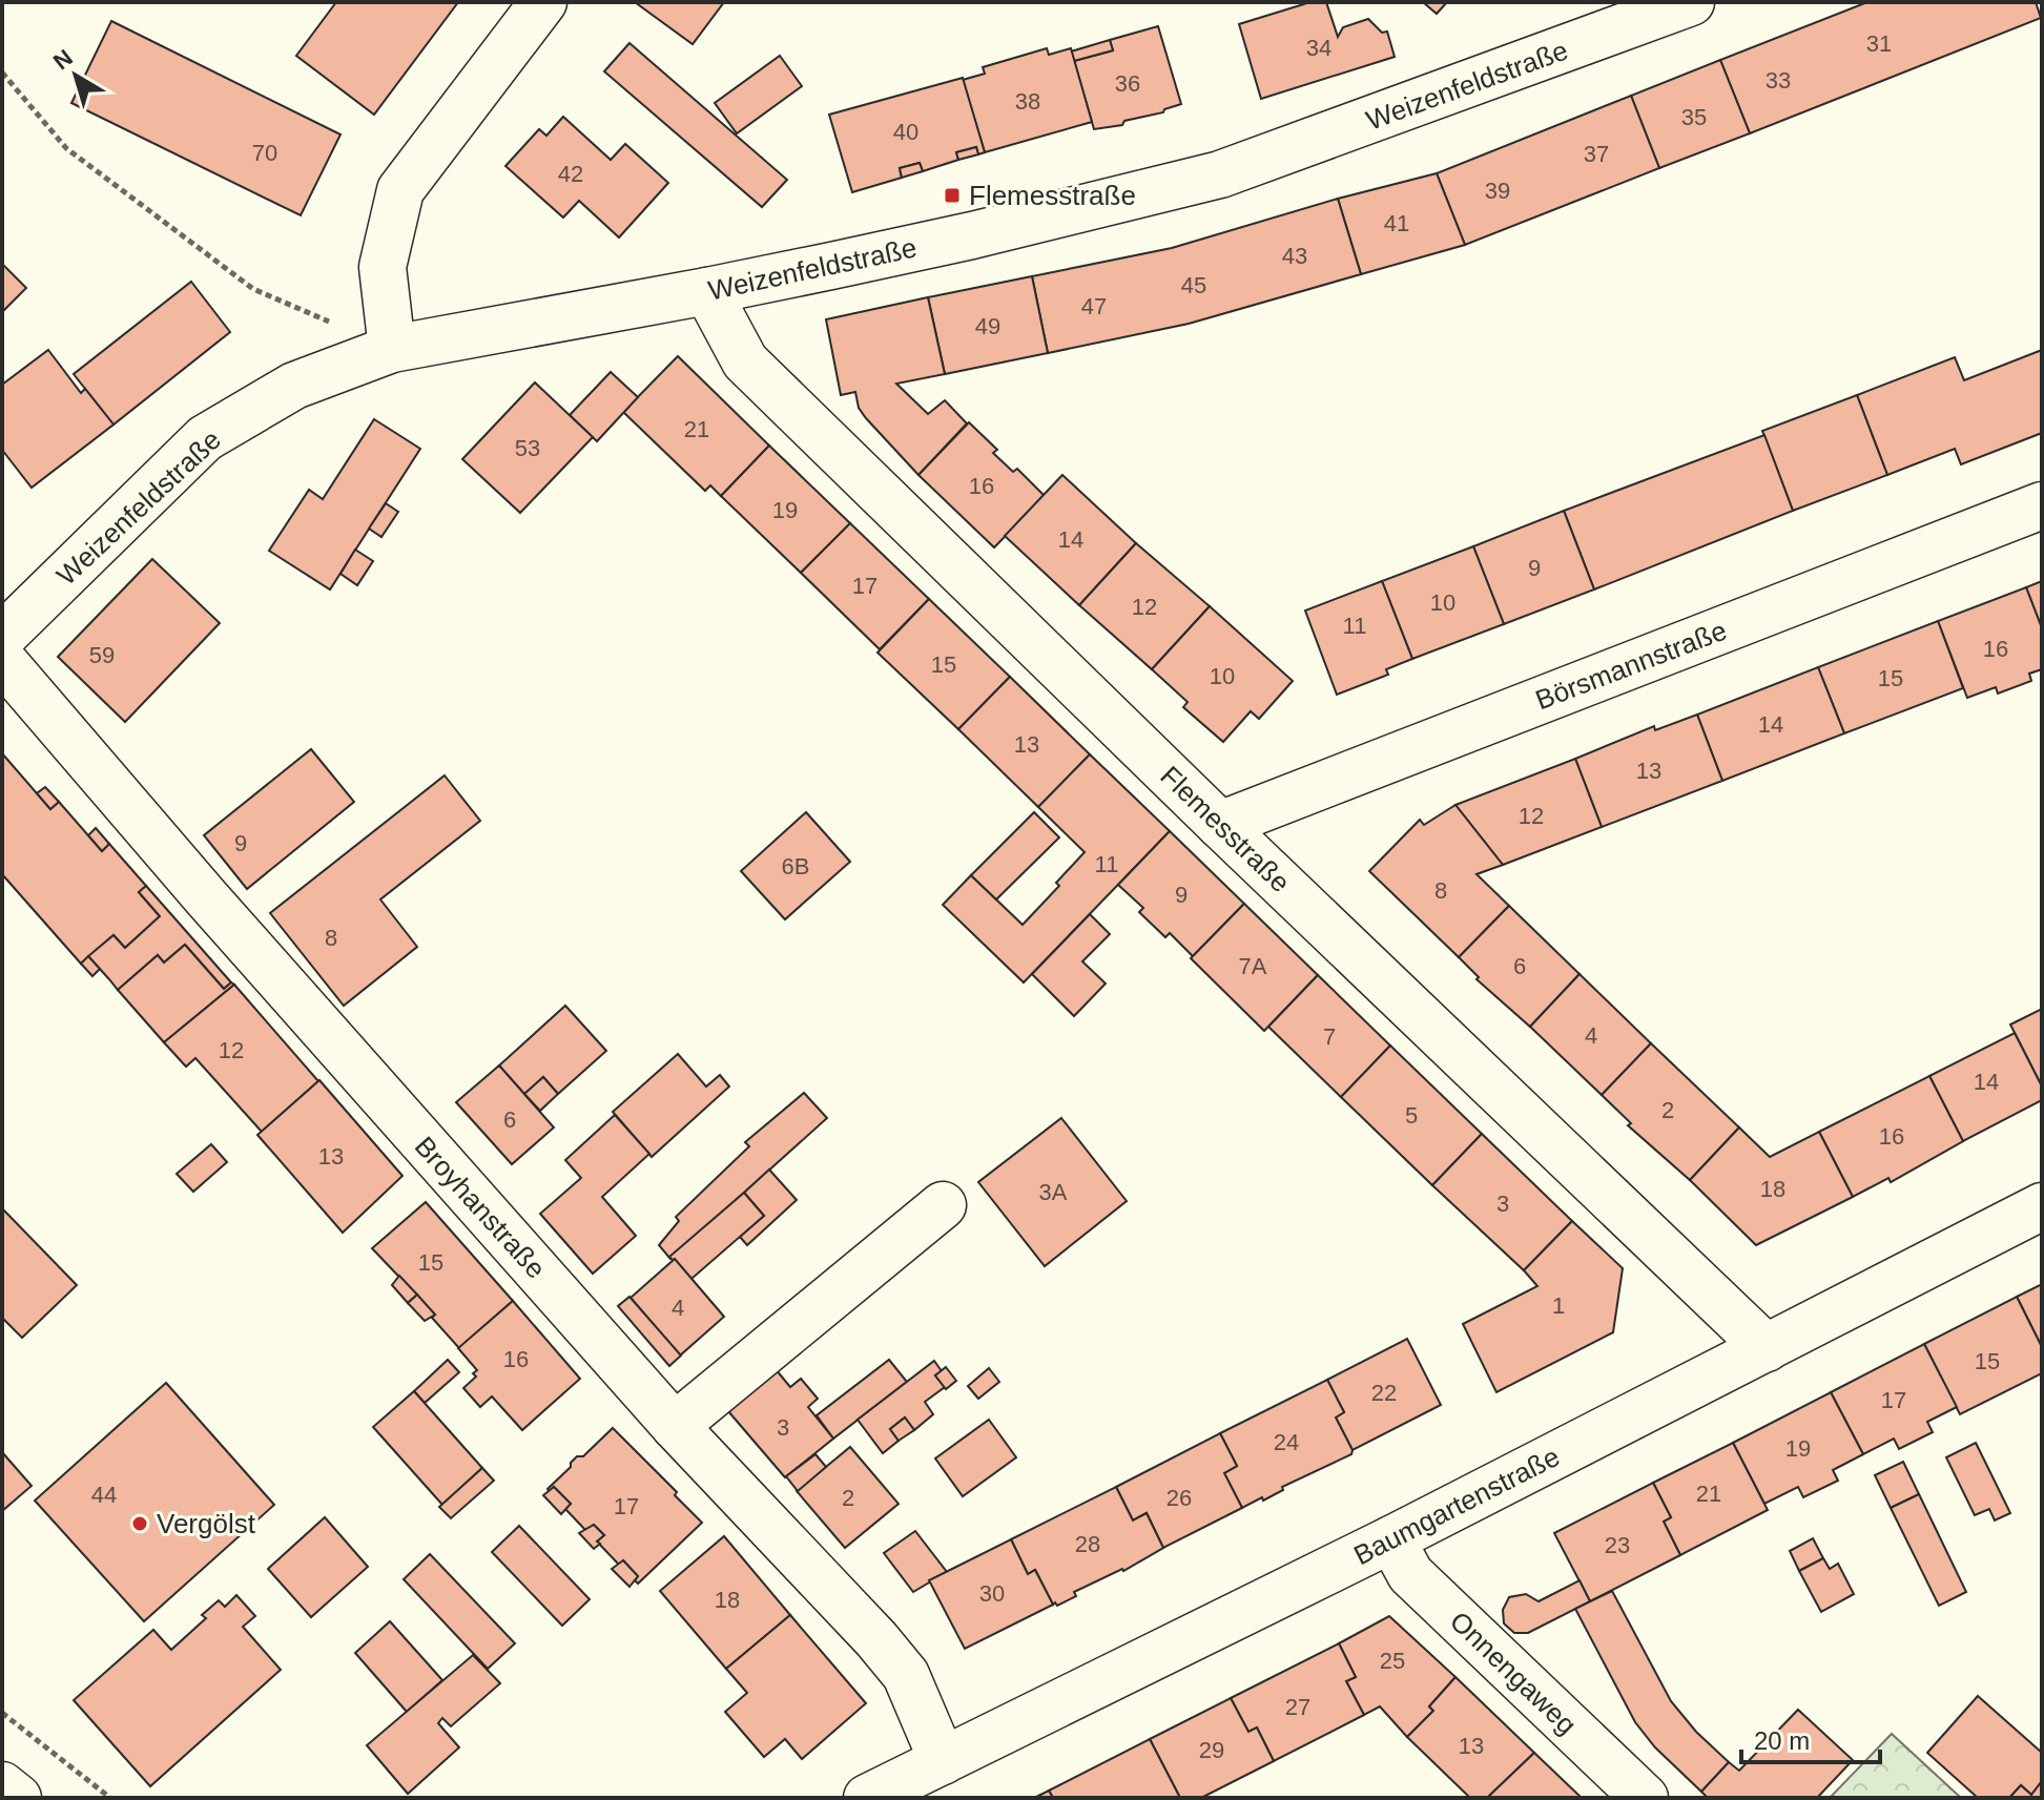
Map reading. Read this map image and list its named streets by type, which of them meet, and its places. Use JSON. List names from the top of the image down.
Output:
{
  "streets": {
    "street": [
      "Weizenfeldstraße",
      "Börsmannstraße",
      "Flemesstraße",
      "Broyhanstraße",
      "Baumgartenstraße",
      "Onnengaweg"
    ]
  },
  "crossings": [
    ["Weizenfeldstraße", "Flemesstraße"],
    ["Börsmannstraße", "Flemesstraße"],
    ["Flemesstraße", "Baumgartenstraße"],
    ["Broyhanstraße", "Baumgartenstraße"],
    ["Baumgartenstraße", "Onnengaweg"]
  ],
  "places": {
    "transit": ["Flemesstraße"],
    "other": ["Vergölst"]
  },
  "house_numbers": [
    "31",
    "34",
    "33",
    "36",
    "38",
    "35",
    "40",
    "70",
    "37",
    "42",
    "39",
    "41",
    "43",
    "45",
    "47",
    "49",
    "21",
    "53",
    "16",
    "19",
    "14",
    "9",
    "17",
    "10",
    "12",
    "11",
    "16",
    "59",
    "15",
    "10",
    "15",
    "14",
    "13",
    "13",
    "12",
    "9",
    "11",
    "6B",
    "8",
    "9",
    "8",
    "7A",
    "6",
    "4",
    "7",
    "12",
    "14",
    "2",
    "5",
    "6",
    "16",
    "13",
    "18",
    "3A",
    "3",
    "15",
    "1",
    "4",
    "16",
    "15",
    "22",
    "17",
    "3",
    "24",
    "19",
    "21",
    "44",
    "2",
    "26",
    "17",
    "28",
    "23",
    "30",
    "18",
    "25",
    "27",
    "13",
    "29"
  ],
  "scale_bar": "20 m",
  "north": "top left"
}
